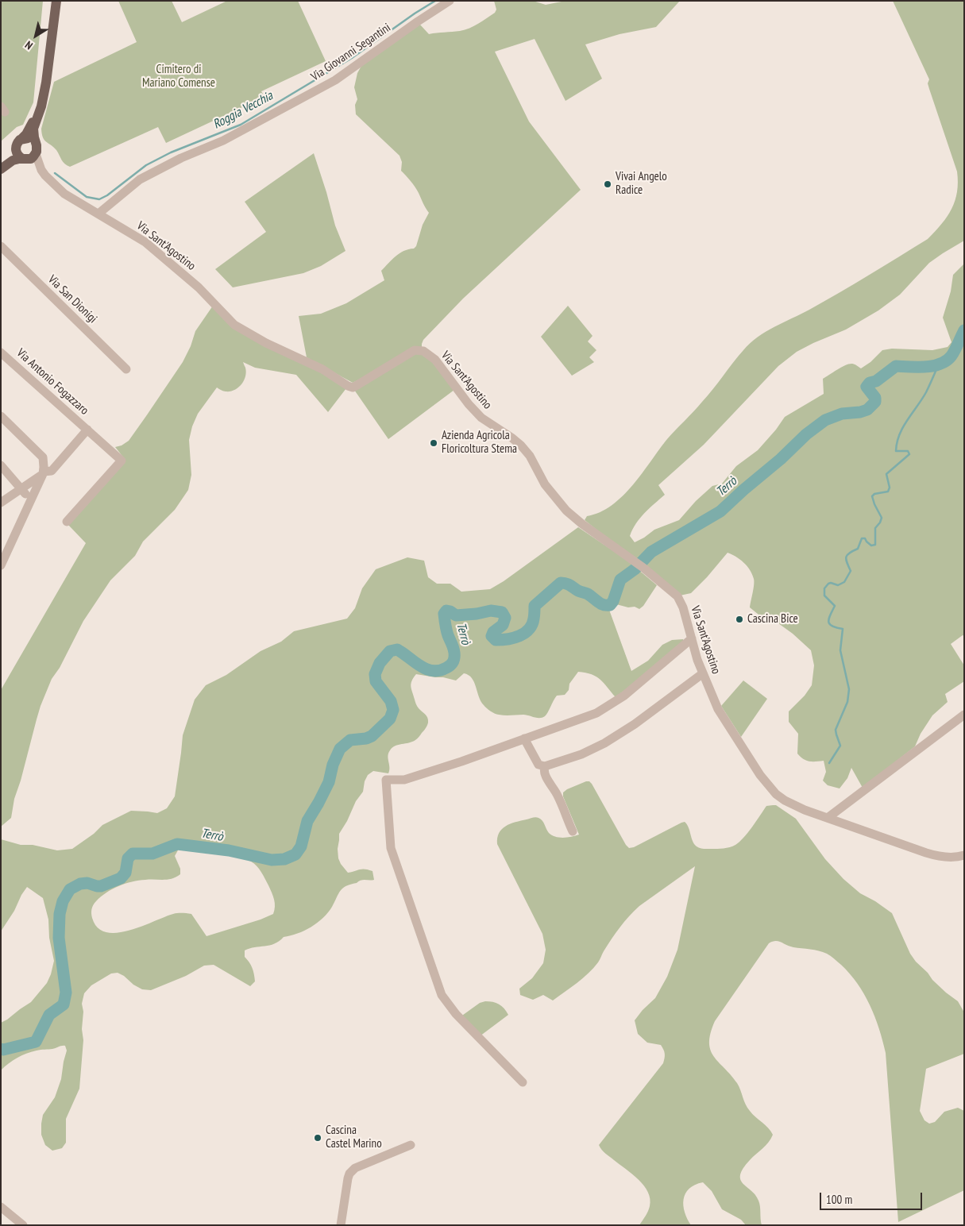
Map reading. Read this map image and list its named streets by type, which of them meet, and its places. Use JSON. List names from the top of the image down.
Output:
{
  "streets": {
    "street": [
      "Via Giovanni Segantini",
      "Via Sant'Agostino",
      "Via San Dionigi",
      "Via Antonio Fogazzaro"
    ]
  },
  "crossings": [
    ["Via Giovanni Segantini", "Via Sant'Agostino"]
  ],
  "water": ["Roggia Vecchia", "Terrò"],
  "parks": ["Cimitero di Mariano Comense"],
  "places": [
    "Vivai Angelo Radice",
    "Azienda Agricola Floricoltura Stema",
    "Cascina Bice",
    "Cascina Castel Marino"
  ],
  "scale_bar": "100 m",
  "north": "bottom left"
}
